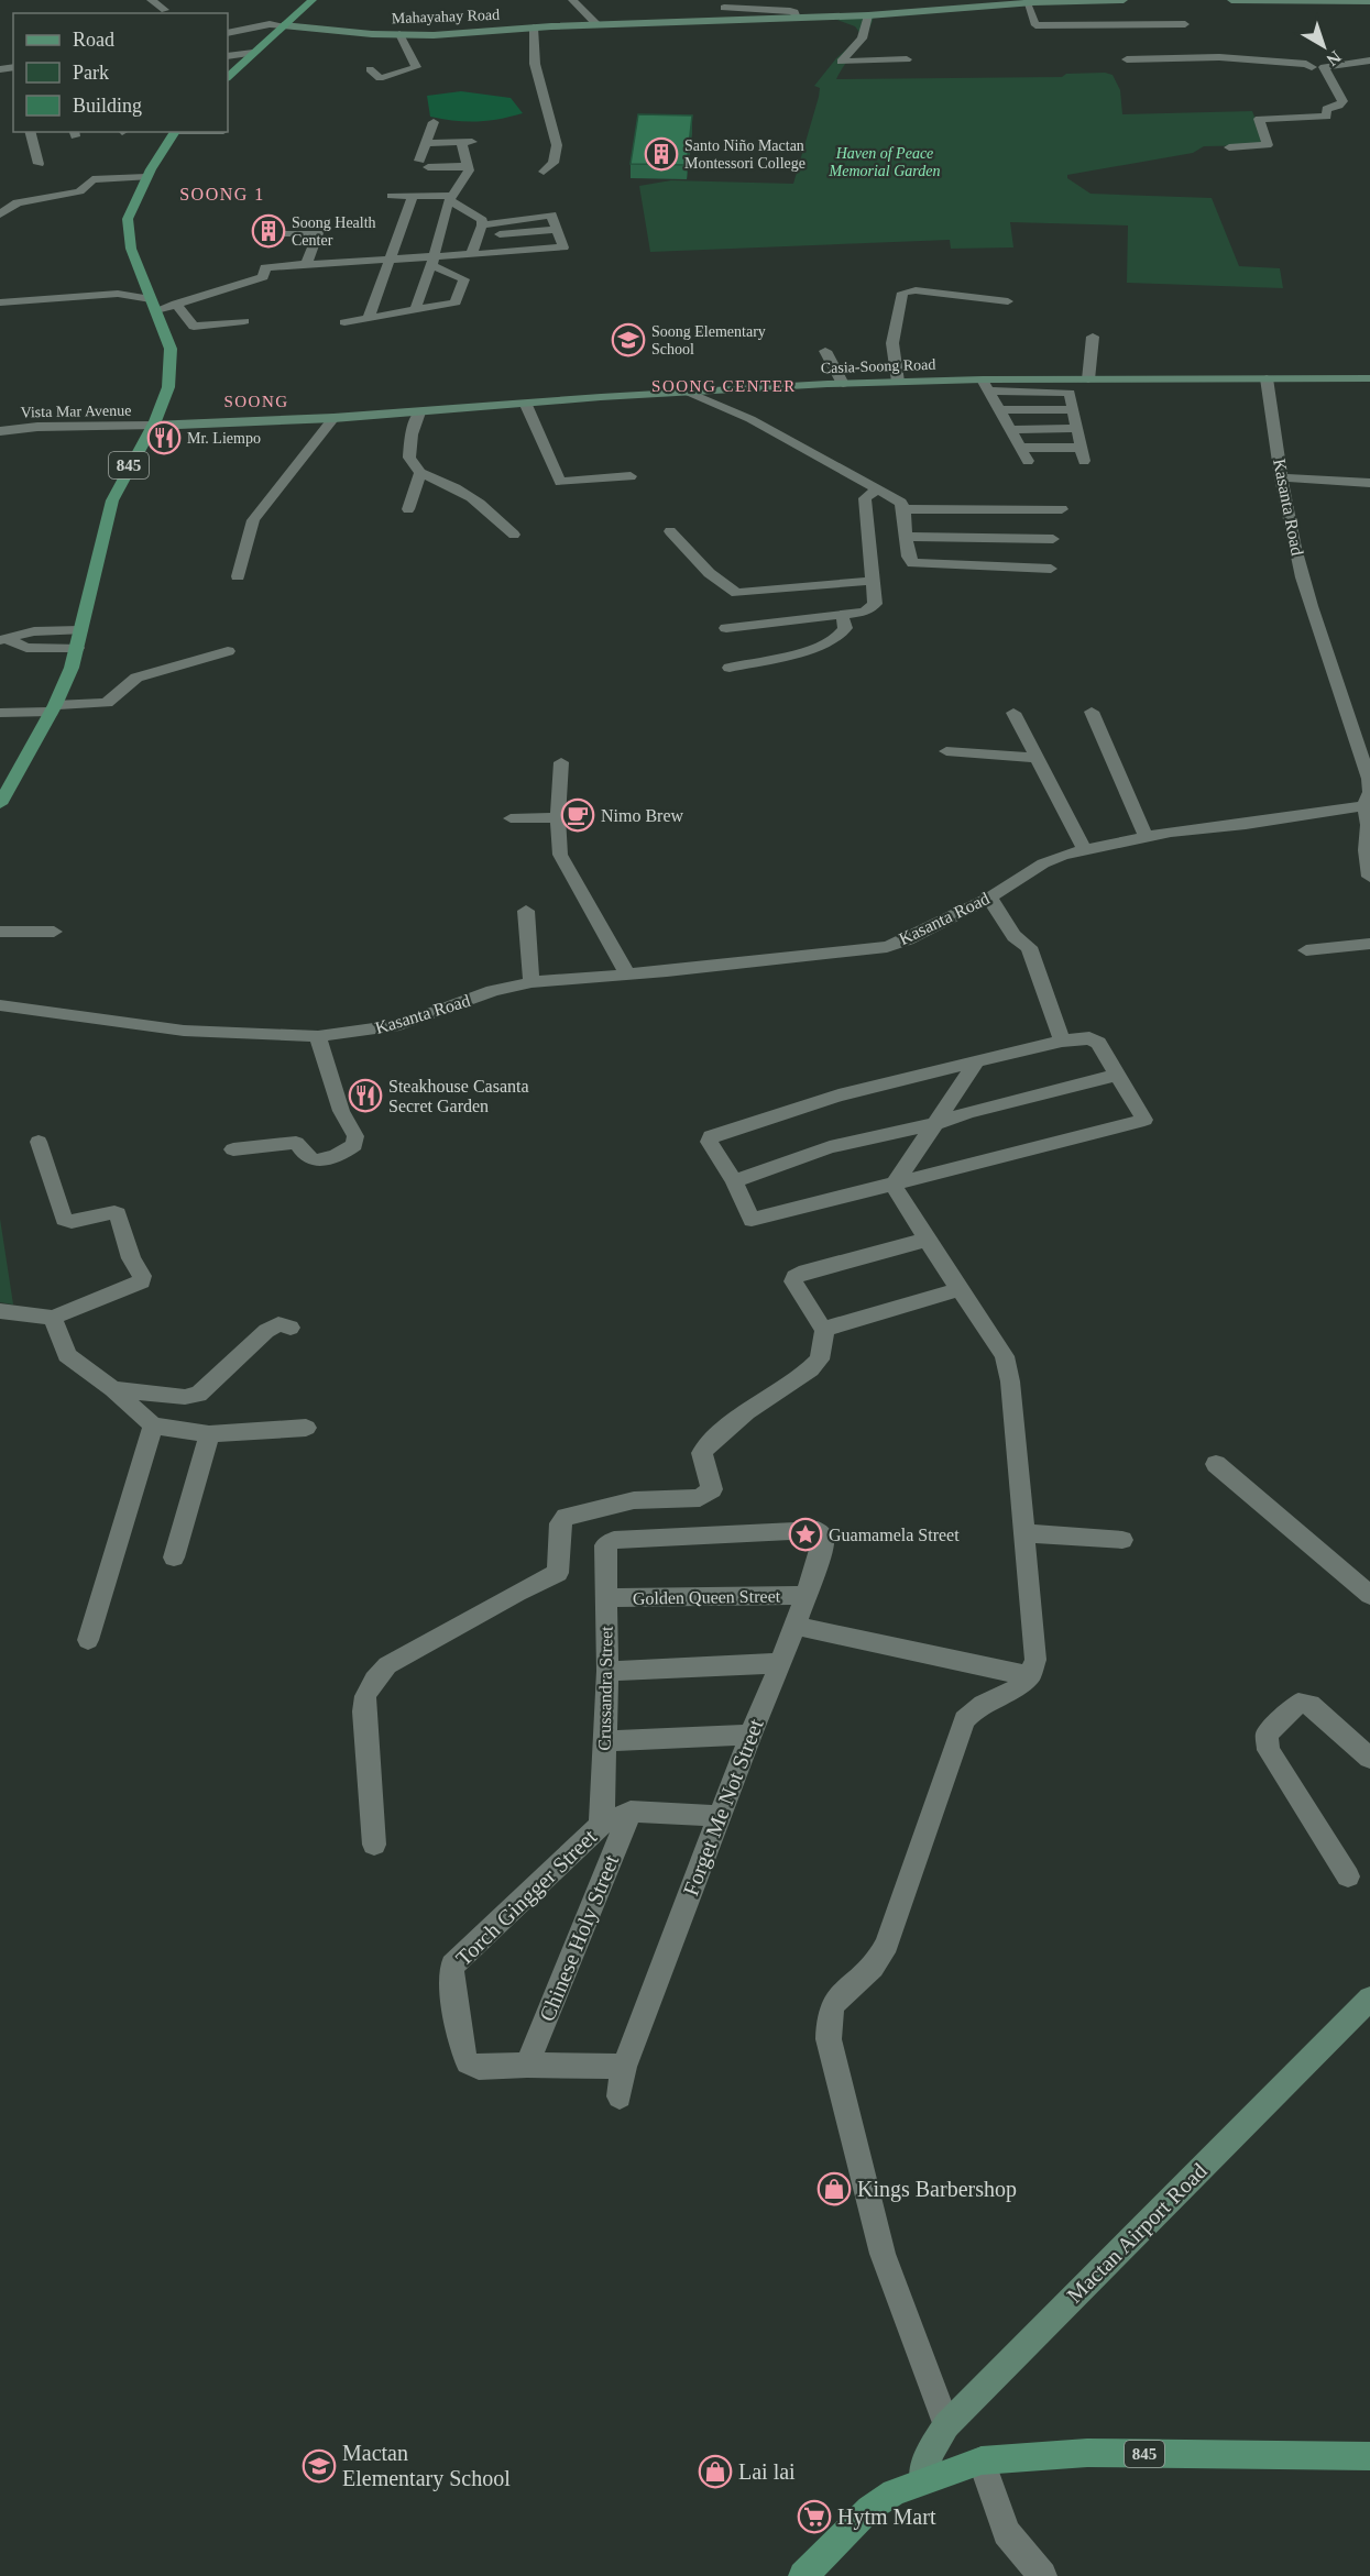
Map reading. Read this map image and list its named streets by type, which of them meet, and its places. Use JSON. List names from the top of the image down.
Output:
{
  "streets": {
    "main road": ["845"],
    "street": [
      "Mahayahay Road",
      "Casia-Soong Road",
      "Vista Mar Avenue",
      "Kasanta Road",
      "Golden Queen Street",
      "Crussandra Street",
      "Forget Me Not Street",
      "Torch Gingger Street",
      "Chinese Holy Street",
      "Mactan Airport Road"
    ]
  },
  "crossings": [
    ["Casia-Soong Road", "Vista Mar Avenue"],
    ["Casia-Soong Road", "845"],
    ["Casia-Soong Road", "Kasanta Road"],
    ["Vista Mar Avenue", "845"],
    ["845", "Mactan Airport Road"],
    ["Golden Queen Street", "Crussandra Street"],
    ["Golden Queen Street", "Forget Me Not Street"],
    ["Crussandra Street", "Forget Me Not Street"],
    ["Crussandra Street", "Torch Gingger Street"],
    ["Torch Gingger Street", "Chinese Holy Street"]
  ],
  "districts": ["SOONG 1", "SOONG CENTER", "SOONG"],
  "parks": ["Haven of Peace Memorial Garden"],
  "places": {
    "building": ["Santo Niño Mactan Montessori College", "Soong Health Center"],
    "school or university": ["Soong Elementary School", "Mactan Elementary School"],
    "restaurant": ["Mr. Liempo", "Steakhouse Casanta Secret Garden"],
    "cafe": ["Nimo Brew"],
    "place": ["Guamamela Street"],
    "shop": ["Kings Barbershop", "Lai lai"],
    "supermarket": ["Hytm Mart"]
  },
  "legend": ["Road", "Park", "Building"],
  "north": "bottom right"
}
